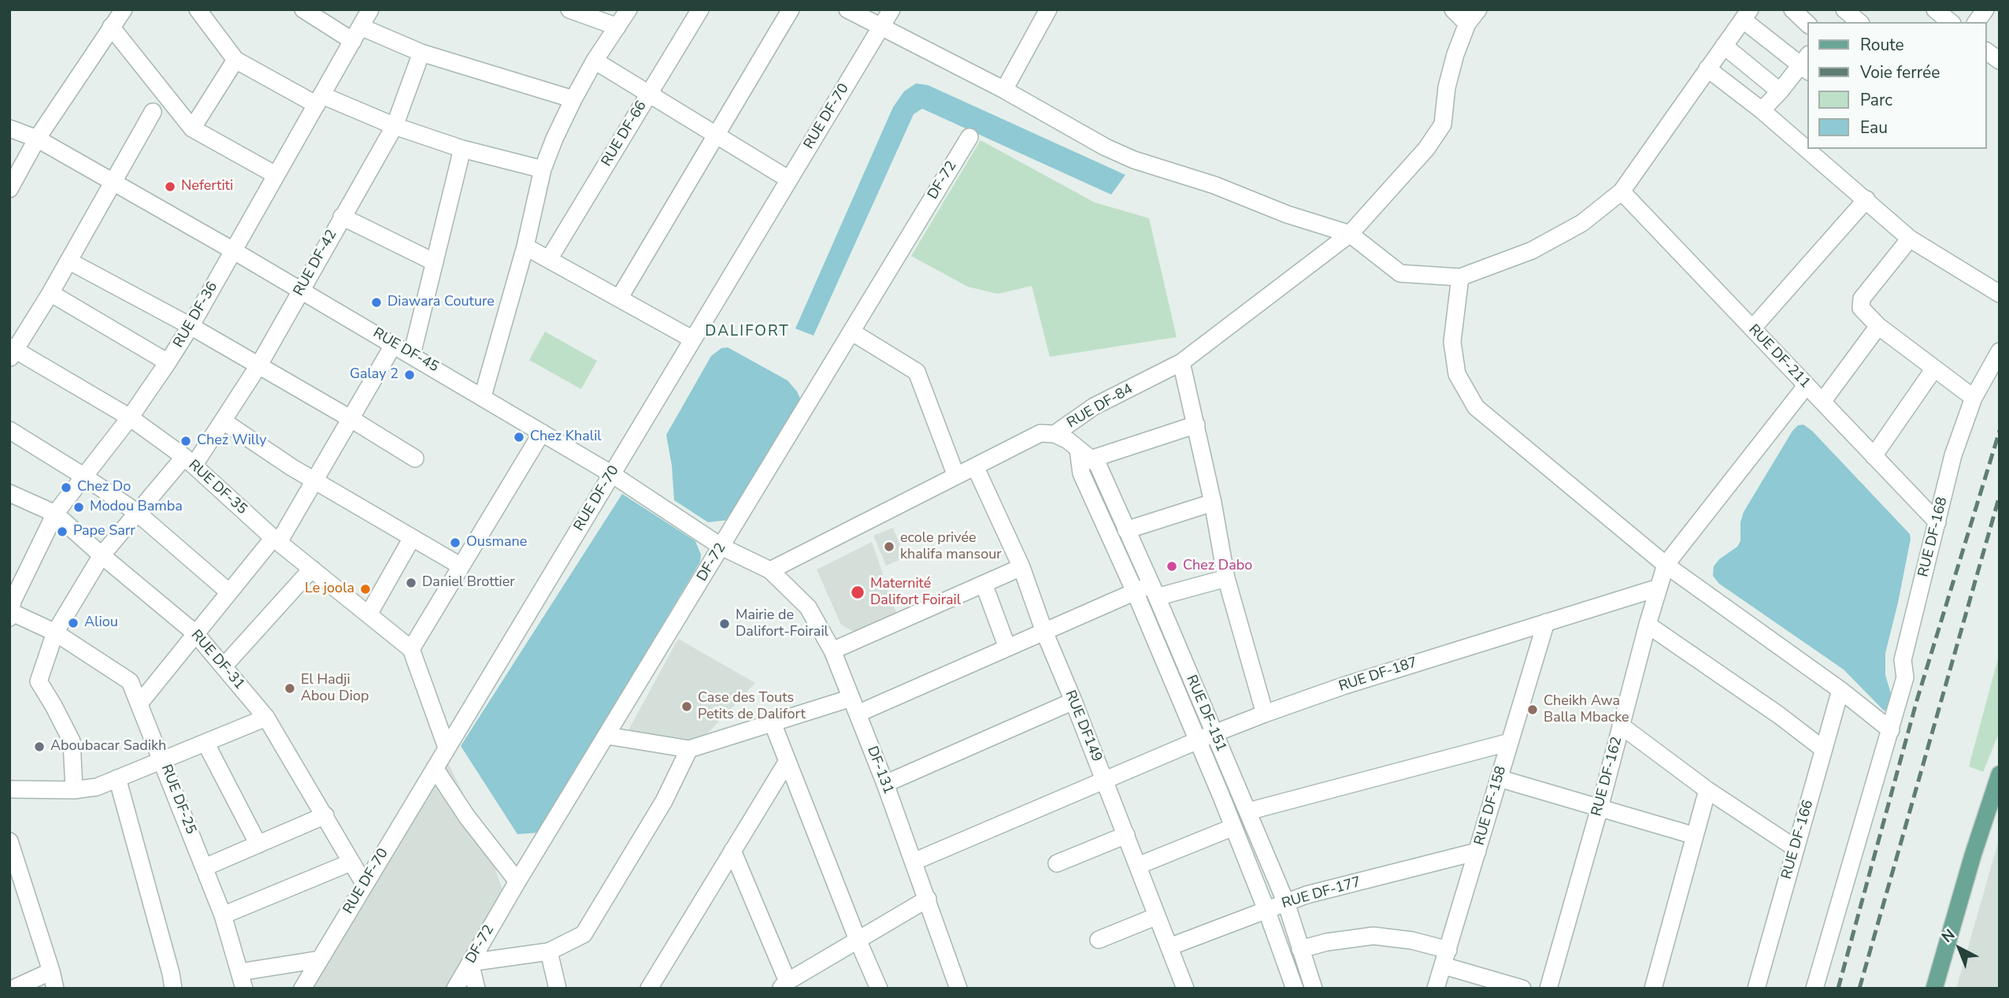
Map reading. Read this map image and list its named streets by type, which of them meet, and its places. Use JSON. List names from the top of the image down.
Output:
{
  "streets": {
    "street": [
      "RUE DF-70",
      "RUE DF-66",
      "DF-72",
      "RUE DF-42",
      "RUE DF-36",
      "RUE DF-45",
      "RUE DF-211",
      "RUE DF-84",
      "RUE DF-35",
      "RUE DF-168",
      "RUE DF-31",
      "RUE DF-187",
      "RUE DF-151",
      "RUE DF149",
      "DF-131",
      "RUE DF-162",
      "RUE DF-25",
      "RUE DF-158",
      "RUE DF-166",
      "RUE DF-177"
    ]
  },
  "crossings": [
    ["RUE DF-70", "RUE DF-45"],
    ["RUE DF-70", "RUE DF-31"],
    ["DF-72", "RUE DF-45"],
    ["RUE DF-42", "RUE DF-45"],
    ["RUE DF-42", "RUE DF-35"],
    ["RUE DF-42", "RUE DF-31"],
    ["RUE DF-42", "RUE DF-25"],
    ["RUE DF-36", "RUE DF-45"],
    ["RUE DF-36", "RUE DF-35"],
    ["RUE DF-36", "RUE DF-31"],
    ["RUE DF-36", "RUE DF-25"],
    ["RUE DF-45", "RUE DF-84"],
    ["RUE DF-45", "DF-131"],
    ["RUE DF-211", "RUE DF-168"],
    ["RUE DF-84", "RUE DF-151"],
    ["RUE DF-84", "RUE DF149"],
    ["RUE DF-84", "DF-131"],
    ["RUE DF-187", "RUE DF-151"],
    ["RUE DF-187", "RUE DF149"],
    ["RUE DF-187", "DF-131"],
    ["RUE DF-187", "RUE DF-162"],
    ["RUE DF-187", "RUE DF-158"],
    ["RUE DF-151", "RUE DF-177"],
    ["RUE DF149", "RUE DF-177"],
    ["RUE DF-158", "RUE DF-177"]
  ],
  "districts": ["DALIFORT"],
  "places": [
    "Nefertiti",
    "Diawara Couture",
    "Galay 2",
    "Chez Khalil",
    "Chez Willy",
    "Chez Do",
    "Modou Bamba",
    "Pape Sarr",
    "Ousmane",
    "ecole privée khalifa mansour",
    "Chez Dabo",
    "Daniel Brottier",
    "Le joola",
    "Maternité Dalifort Foirail",
    "Aliou",
    "Mairie de Dalifort-Foirail",
    "El Hadji Abou Diop",
    "Case des Touts Petits de Dalifort",
    "Cheikh Awa Balla Mbacke",
    "Aboubacar Sadikh"
  ],
  "legend": [
    "Route",
    "Voie ferrée",
    "Parc",
    "Eau"
  ],
  "north": "top left"
}
